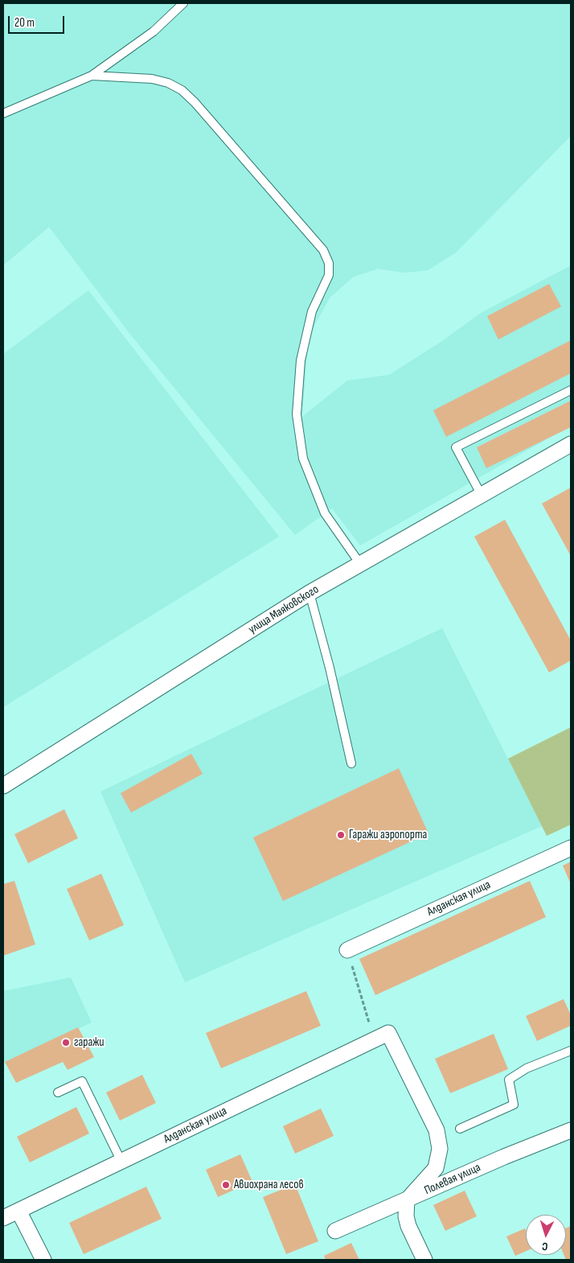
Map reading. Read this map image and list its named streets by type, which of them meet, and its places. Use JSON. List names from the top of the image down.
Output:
{
  "streets": {
    "street": ["улица Маяковского", "Алданская улица", "Полевая улица"]
  },
  "crossings": [
    ["Алданская улица", "Полевая улица"]
  ],
  "places": ["Гаражи аэропорта", "гаражи", "Авиохрана лесов"],
  "scale_bar": "20 m",
  "north": "bottom"
}
